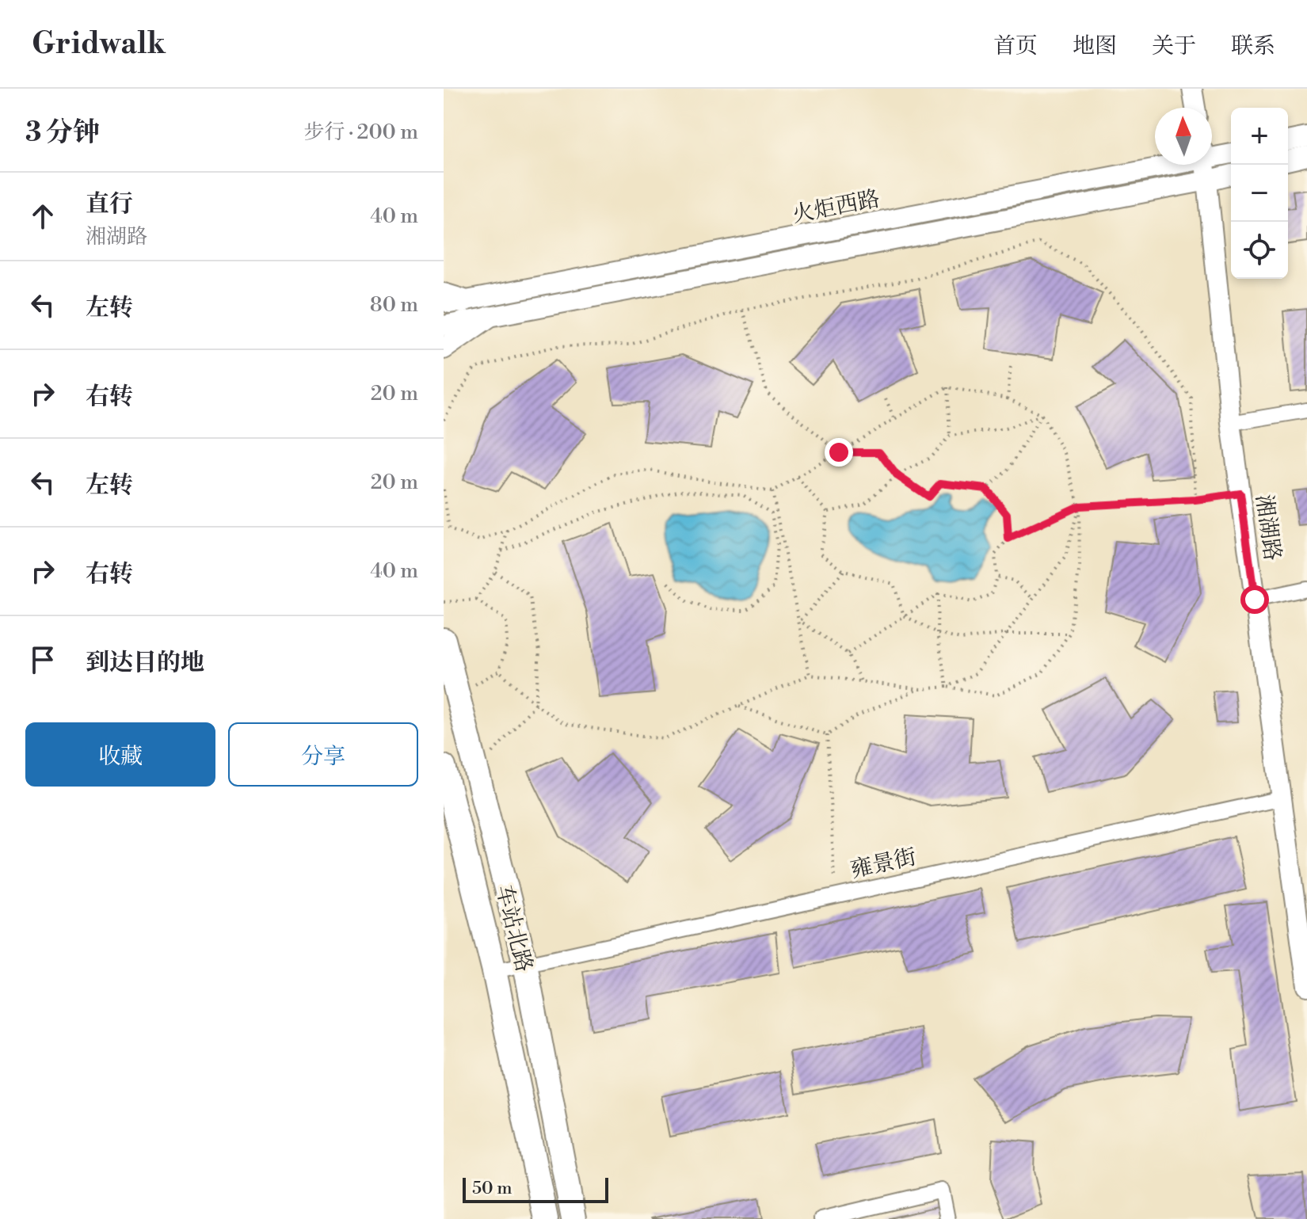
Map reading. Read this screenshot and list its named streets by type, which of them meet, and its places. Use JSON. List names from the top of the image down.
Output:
{
  "streets": {
    "main road": ["车站北路"],
    "street": ["火炬西路", "湘湖路", "雍景街"]
  },
  "crossings": [
    ["火炬西路", "湘湖路"],
    ["湘湖路", "雍景街"],
    ["雍景街", "车站北路"]
  ],
  "scale_bar": "50 m",
  "north": "top",
  "page": {
    "header": "Gridwalk",
    "nav": [
      "首页",
      "地图",
      "关于",
      "联系"
    ],
    "heading": ["3 分钟", "步行 · 200 m"],
    "map_buttons": ["+", "−"],
    "list": [
      ["直行", "湘湖路", "40 m"],
      ["左转", "80 m"],
      ["右转", "20 m"],
      ["左转", "20 m"],
      ["右转", "40 m"],
      "到达目的地"
    ],
    "buttons": ["收藏", "分享"],
    "scale": "50 m"
  }
}
